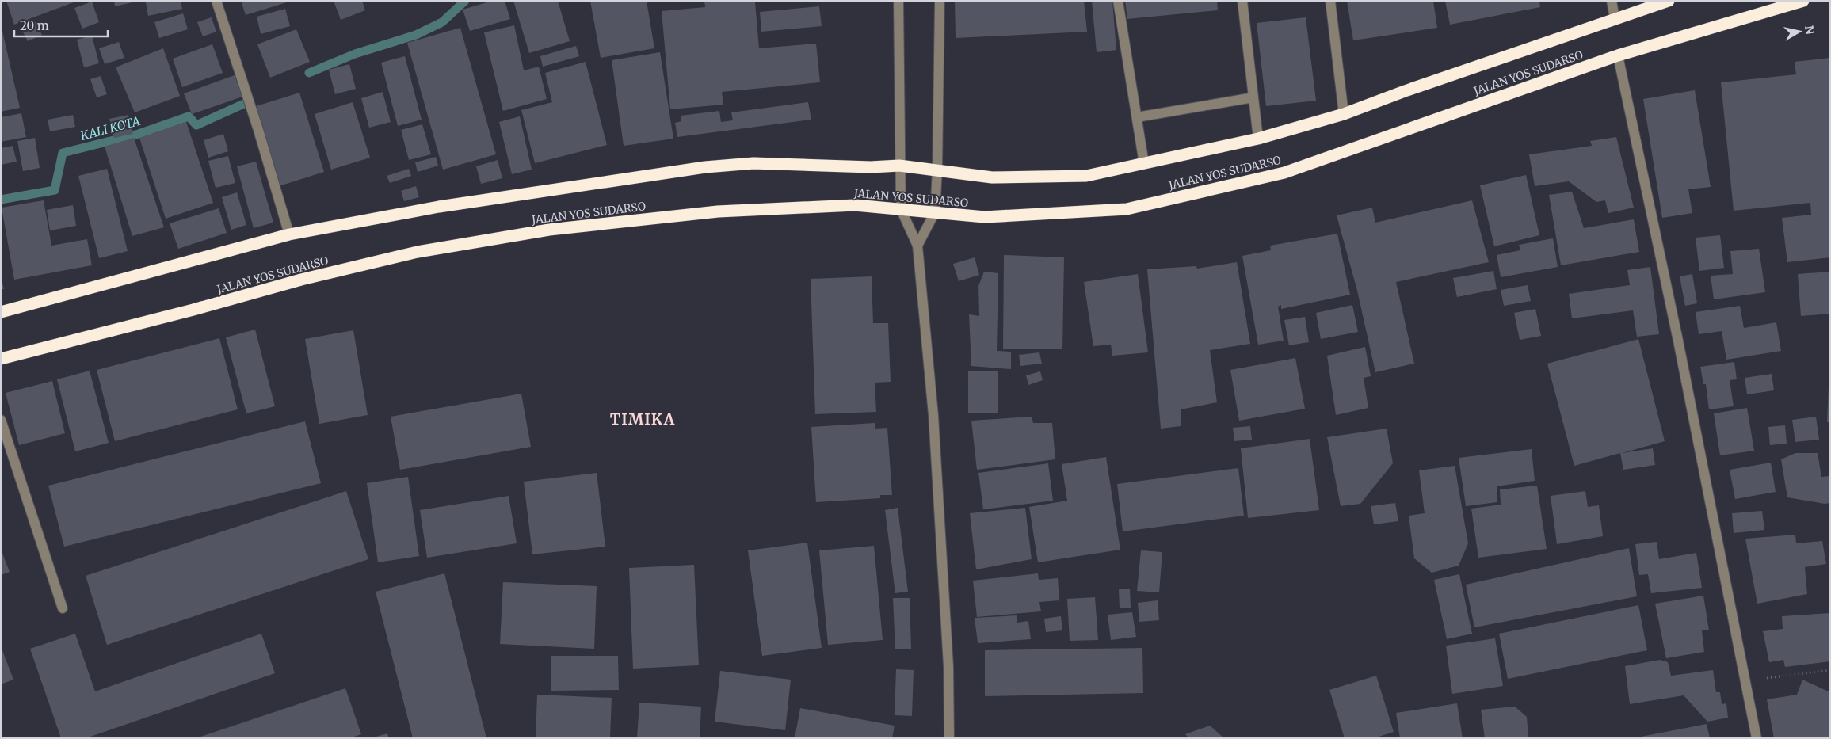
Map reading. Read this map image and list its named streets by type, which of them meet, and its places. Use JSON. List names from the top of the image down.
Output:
{
  "streets": {
    "highway": ["JALAN YOS SUDARSO"]
  },
  "districts": ["TIMIKA"],
  "water": ["KALI KOTA"],
  "scale_bar": "20 m",
  "north": "right"
}
